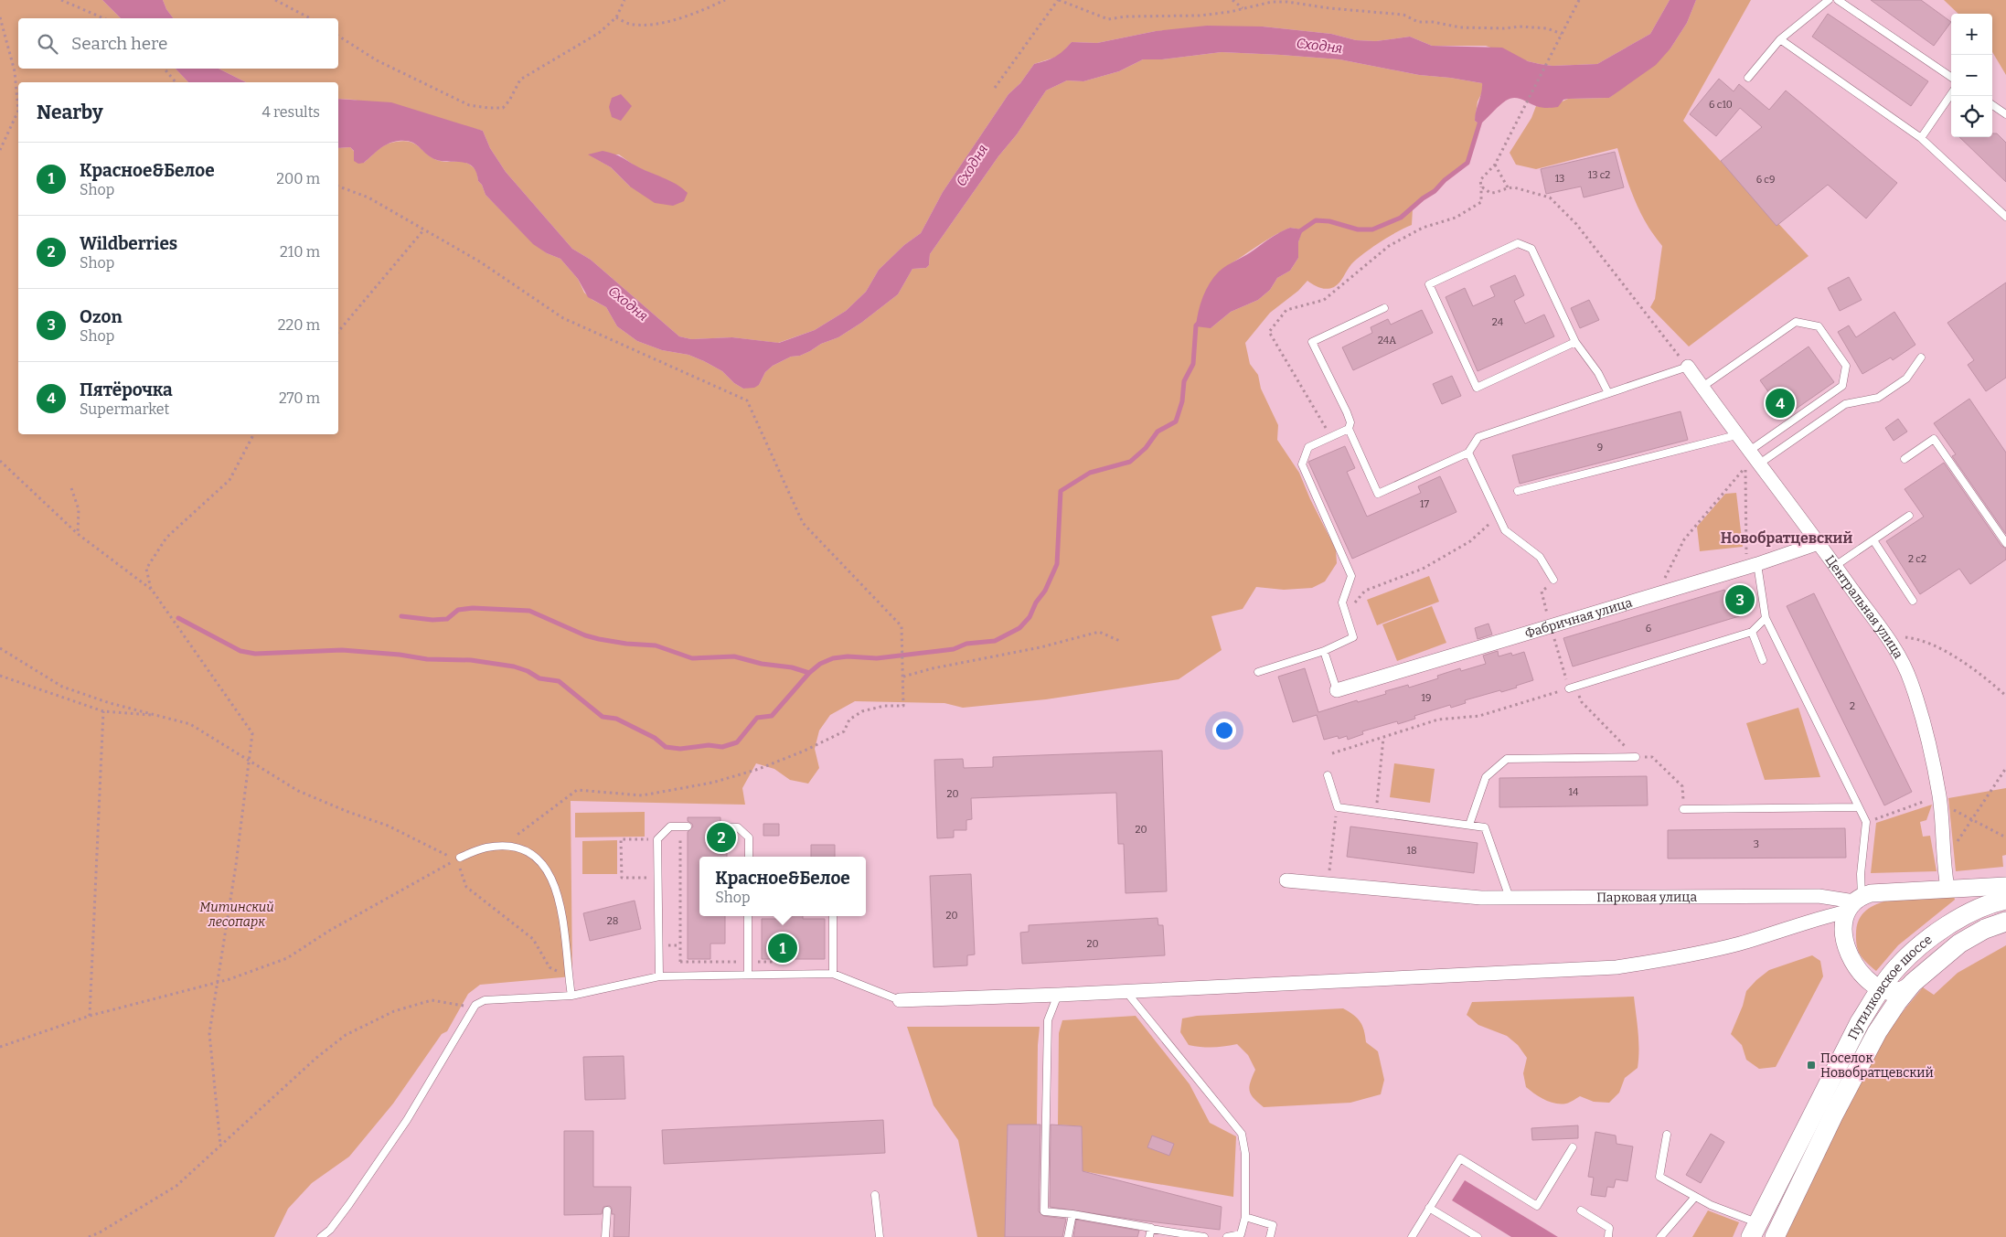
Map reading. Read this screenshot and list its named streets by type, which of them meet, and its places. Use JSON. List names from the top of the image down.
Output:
{
  "streets": {
    "main road": ["Путилковское шоссе"],
    "street": ["Центральная улица", "Фабричная улица", "Парковая улица"]
  },
  "crossings": [
    ["Центральная улица", "Фабричная улица"],
    ["Центральная улица", "Парковая улица"]
  ],
  "districts": ["Новобратцевский"],
  "water": ["Сходня"],
  "parks": ["Митинский лесопарк"],
  "places": {
    "transit": ["Поселок Новобратцевский"]
  },
  "house_numbers": [
    "6 с10",
    "13 с2",
    "13",
    "6 с9",
    "24",
    "24А",
    "9",
    "17",
    "2 с2",
    "6",
    "19",
    "2",
    "14",
    "20",
    "20",
    "3",
    "18",
    "20",
    "28",
    "20"
  ],
  "page": {
    "map_buttons": ["+", "−"],
    "search": "Search here",
    "heading": ["Nearby", "4 results"],
    "list": [
      {
        "mark": "1",
        "name": "Красное&Белое",
        "note": "Shop",
        "value": "200 m"
      },
      {
        "mark": "2",
        "name": "Wildberries",
        "note": "Shop",
        "value": "210 m"
      },
      {
        "mark": "3",
        "name": "Ozon",
        "note": "Shop",
        "value": "220 m"
      },
      {
        "mark": "4",
        "name": "Пятёрочка",
        "note": "Supermarket",
        "value": "270 m"
      }
    ],
    "pins": [
      "4",
      "3",
      "2",
      "1"
    ],
    "popup": ["Красное&Белое", "Shop"]
  }
}
